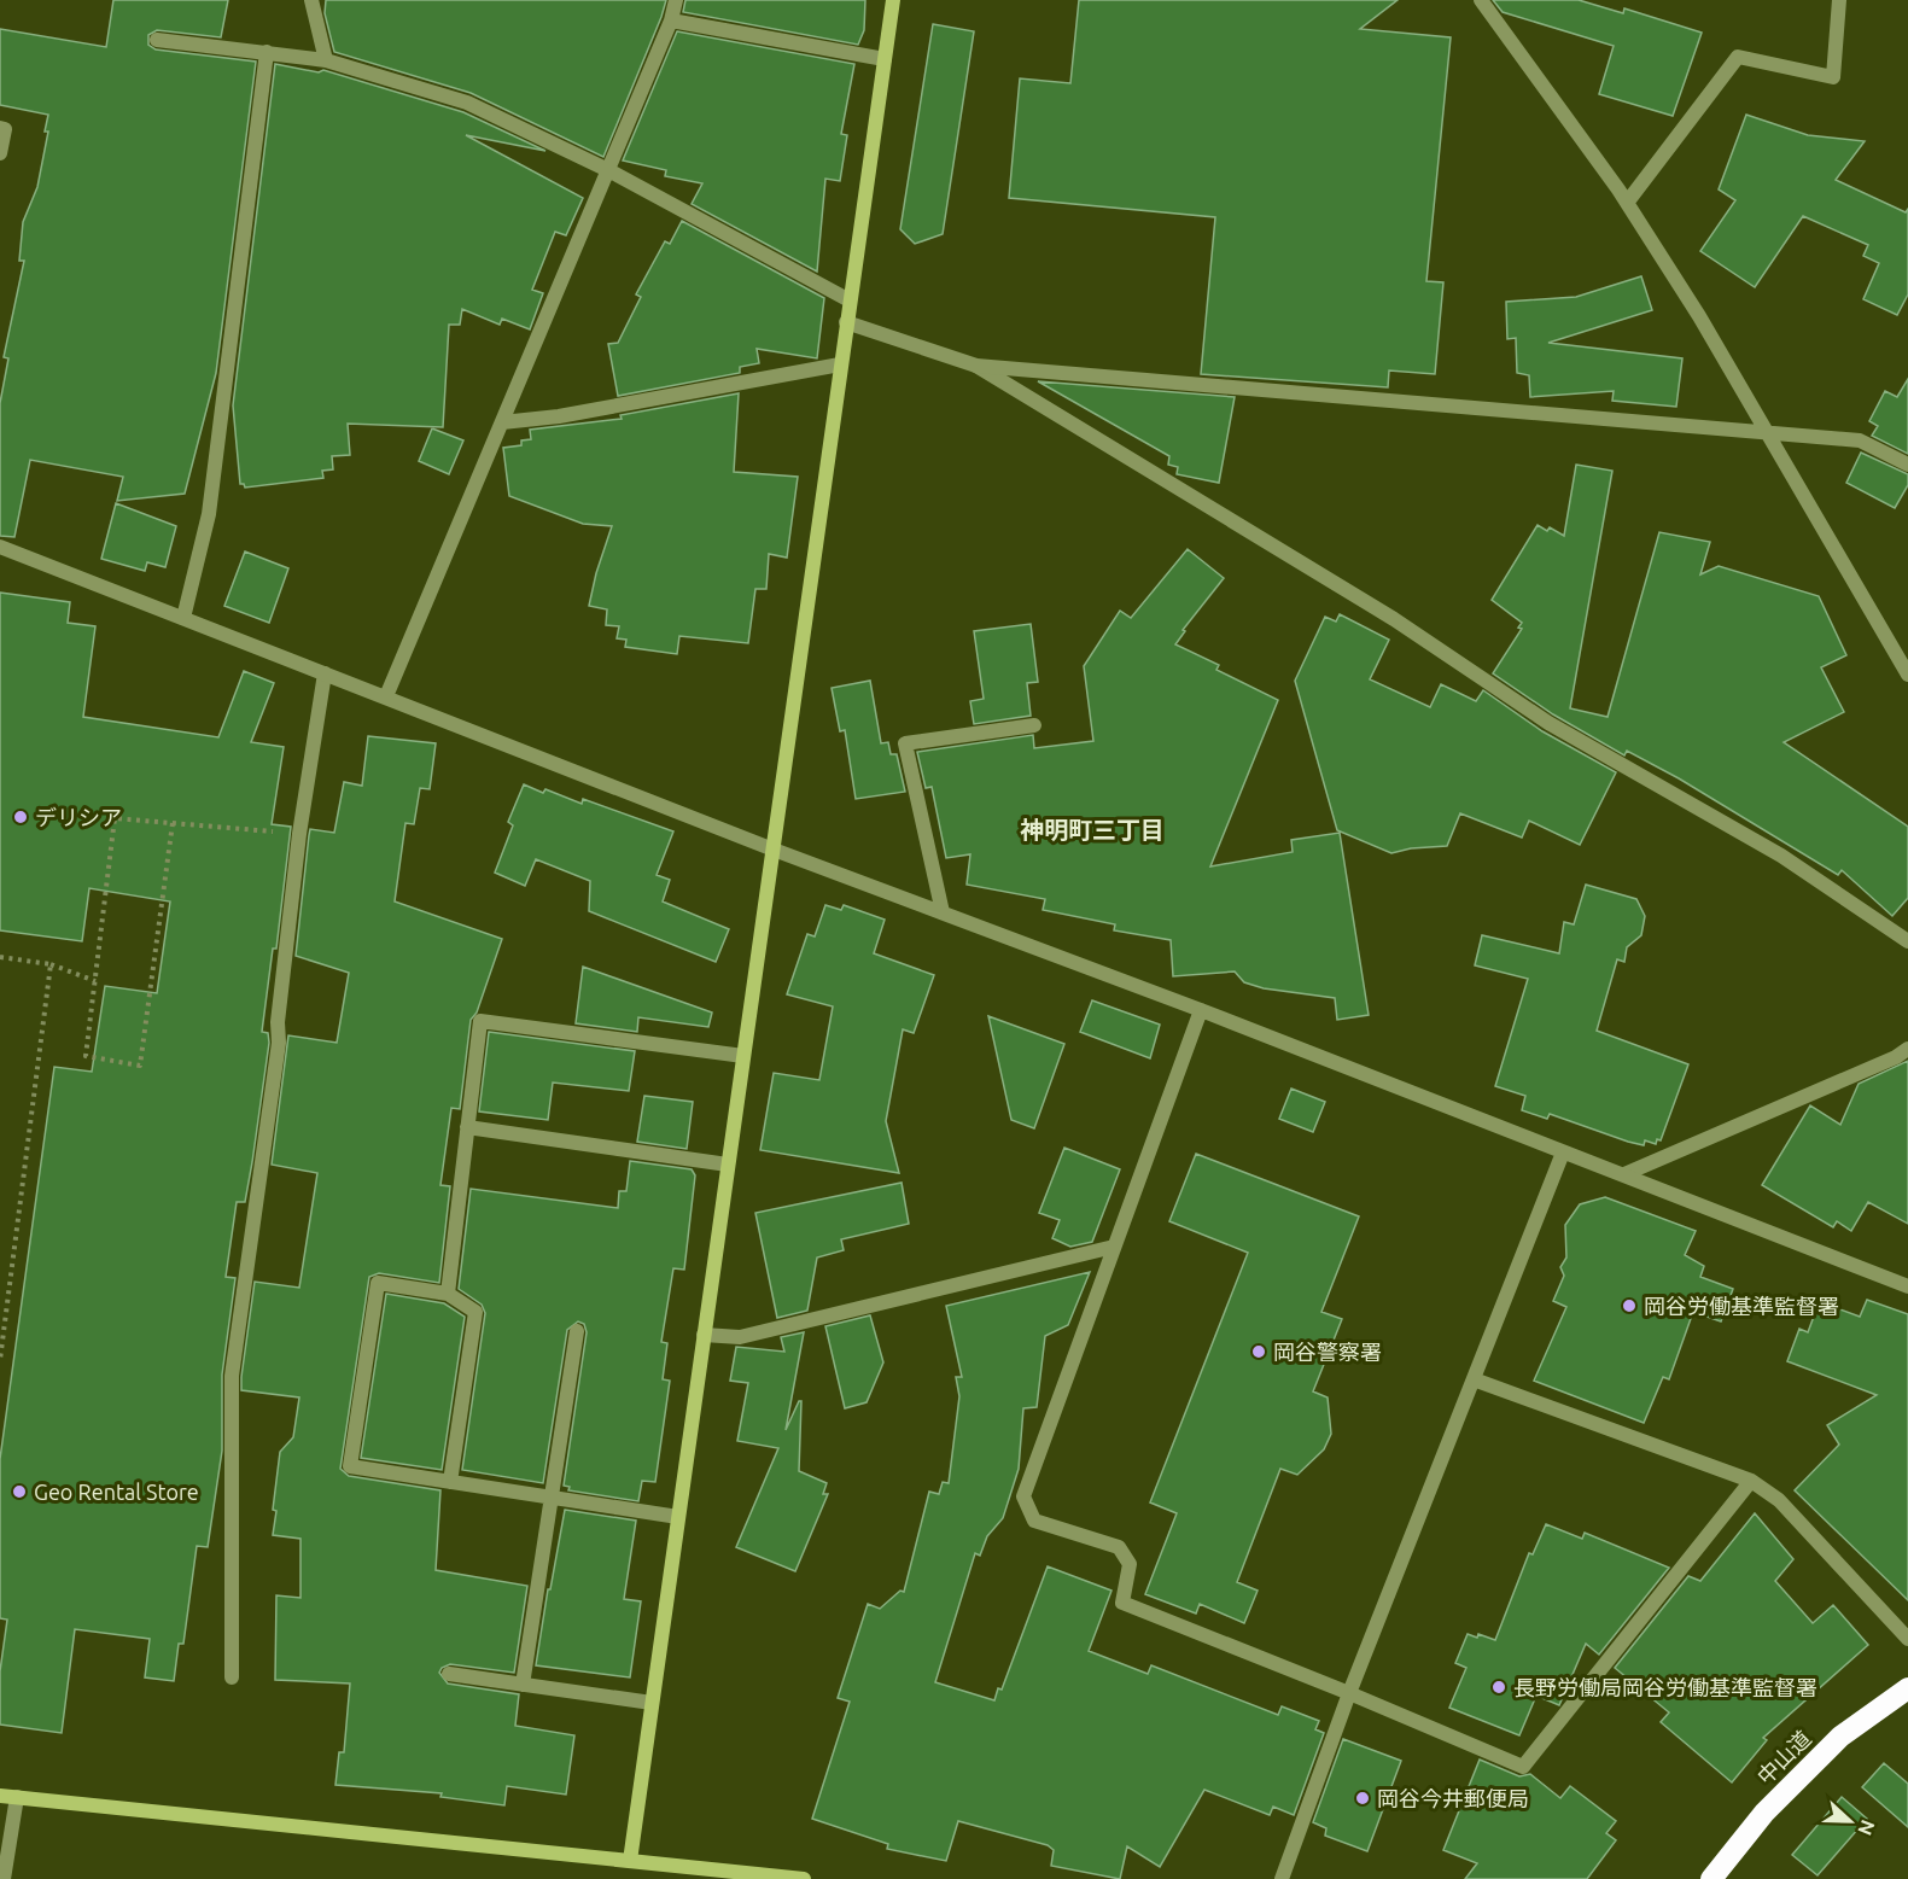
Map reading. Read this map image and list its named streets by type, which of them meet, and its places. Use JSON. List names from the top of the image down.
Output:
{
  "streets": {
    "highway": ["中山道"]
  },
  "districts": ["神明町三丁目"],
  "places": [
    "デリシア",
    "岡谷労働基準監督署",
    "岡谷警察署",
    "Geo Rental Store",
    "長野労働局岡谷労働基準監督署",
    "岡谷今井郵便局"
  ],
  "north": "right"
}
